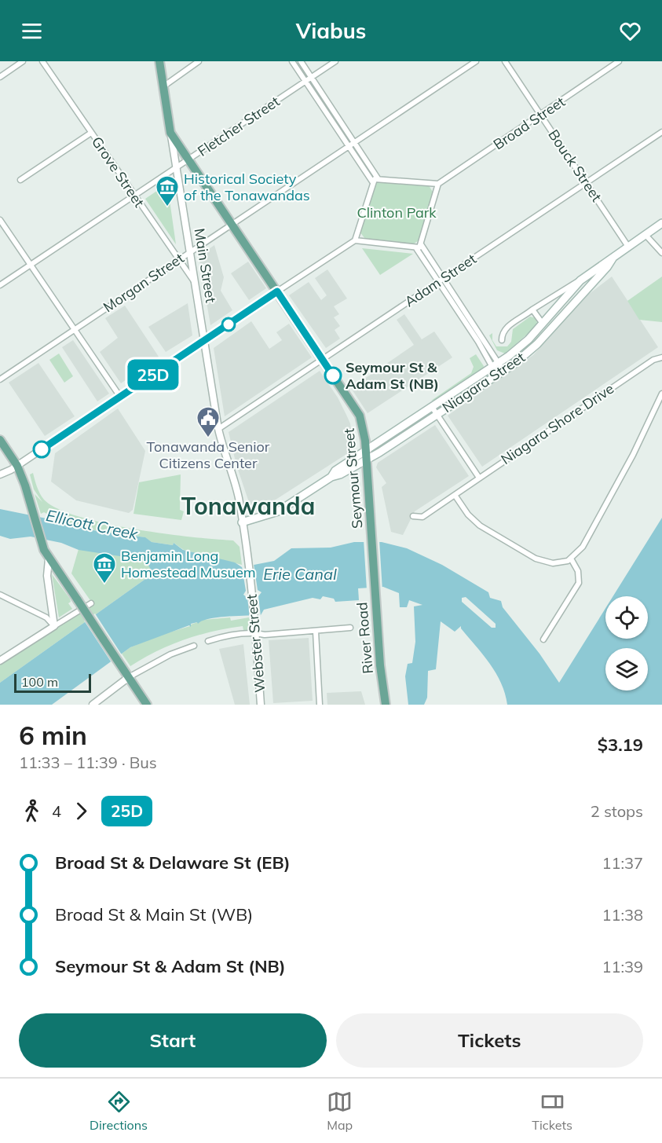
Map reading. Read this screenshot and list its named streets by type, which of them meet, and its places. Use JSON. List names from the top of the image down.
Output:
{
  "streets": {
    "main road": [
      "Main Street",
      "Niagara Street",
      "Seymour Street",
      "River Road"
    ],
    "street": [
      "Broad Street",
      "Fletcher Street",
      "Bouck Street",
      "Grove Street",
      "Adam Street",
      "Morgan Street",
      "Niagara Shore Drive",
      "Webster Street"
    ]
  },
  "crossings": [
    ["Broad Street", "Bouck Street"],
    ["Fletcher Street", "Grove Street"],
    ["Fletcher Street", "Main Street"],
    ["Fletcher Street", "Seymour Street"],
    ["Bouck Street", "Adam Street"],
    ["Bouck Street", "Niagara Street"],
    ["Grove Street", "Main Street"],
    ["Grove Street", "Morgan Street"],
    ["Main Street", "Adam Street"],
    ["Main Street", "Morgan Street"],
    ["Main Street", "Niagara Street"],
    ["Main Street", "Seymour Street"],
    ["Main Street", "Webster Street"],
    ["Adam Street", "Seymour Street"],
    ["Morgan Street", "Seymour Street"],
    ["Niagara Street", "Seymour Street"],
    ["Seymour Street", "River Road"]
  ],
  "districts": ["Tonawanda"],
  "water": ["Ellicott Creek", "Erie Canal"],
  "parks": ["Clinton Park"],
  "places": {
    "museum": ["Historical Society of the Tonawandas", "Benjamin Long Homestead Musuem"],
    "other": ["Seymour St & Adam St (NB)"],
    "public building": ["Tonawanda Senior Citizens Center"]
  },
  "lines": ["bus line 25D"],
  "scale_bar": "100 m",
  "page": {
    "header": "Viabus",
    "on_map": "25D",
    "scale": "100 m",
    "heading": ["6 min", "11:33 – 11:39 · Bus", "$3.19"],
    "legs": ["4", "25D", "2 stops"],
    "list": [
      {
        "name": "Broad St & Delaware St (EB)",
        "value": "11:37"
      },
      {
        "name": "Broad St & Main St (WB)",
        "value": "11:38"
      },
      {
        "name": "Seymour St & Adam St (NB)",
        "value": "11:39"
      }
    ],
    "buttons": ["Start", "Tickets"],
    "tabs": ["Directions", "Map", "Tickets"]
  }
}
